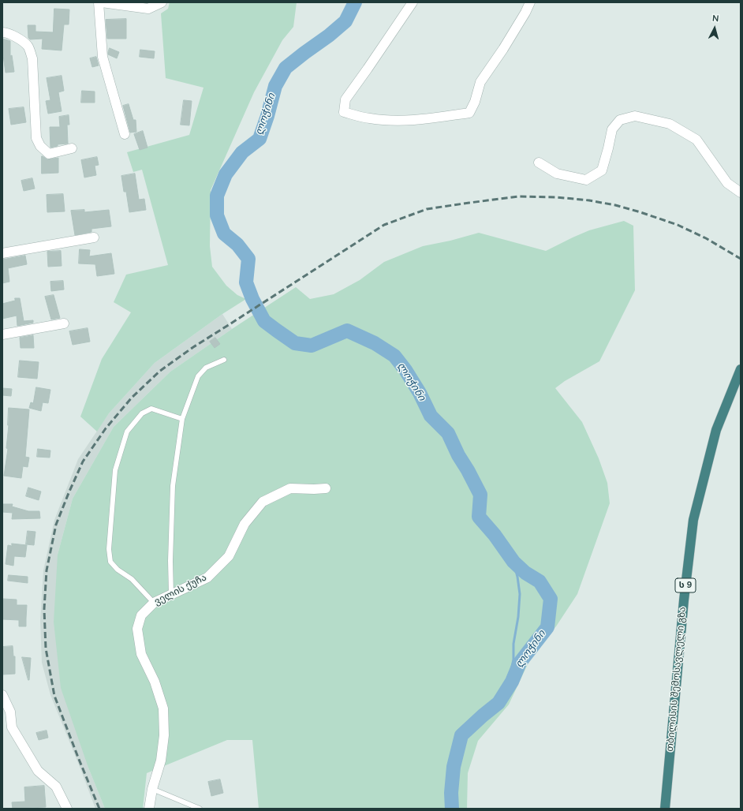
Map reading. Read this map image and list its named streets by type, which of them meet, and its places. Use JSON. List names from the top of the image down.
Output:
{
  "streets": {
    "highway": ["ს 9", "თბილისის შემოსავლელი გზა"],
    "street": ["ველის ქუჩა"]
  },
  "water": ["ლოჭინი"],
  "north": "top"
}
